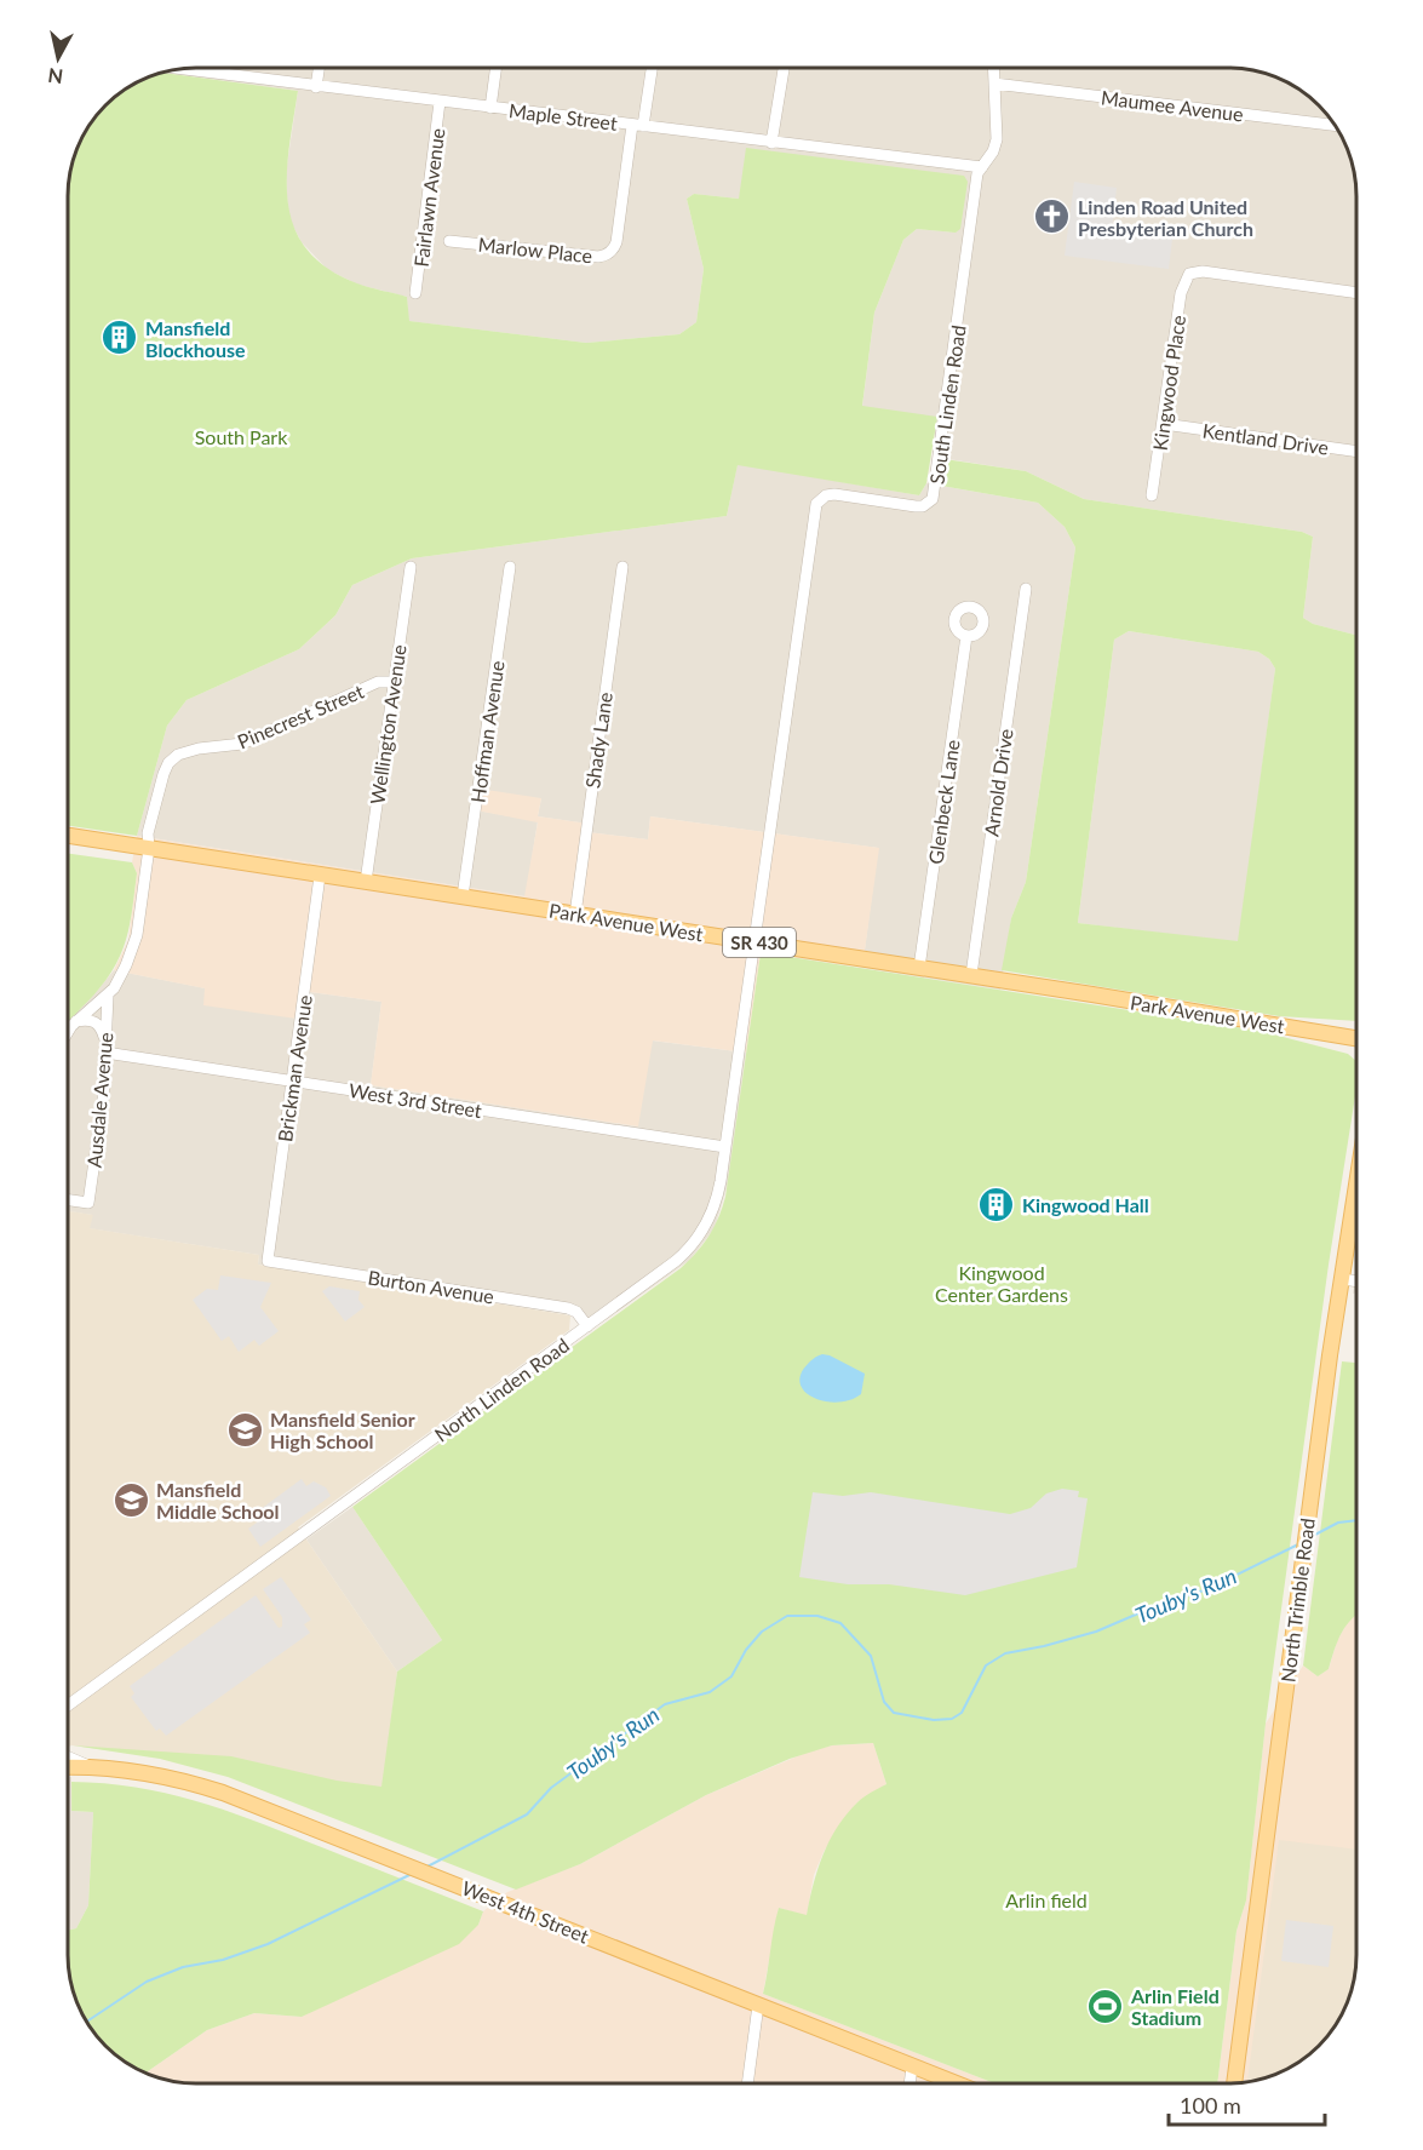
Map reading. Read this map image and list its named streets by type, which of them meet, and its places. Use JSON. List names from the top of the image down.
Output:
{
  "streets": {
    "main road": [
      "Park Avenue West",
      "SR 430",
      "North Trimble Road",
      "West 4th Street"
    ],
    "street": [
      "Maumee Avenue",
      "Maple Street",
      "Fairlawn Avenue",
      "Marlow Place",
      "Kingwood Place",
      "South Linden Road",
      "Kentland Drive",
      "Pinecrest Street",
      "Wellington Avenue",
      "Hoffman Avenue",
      "Shady Lane",
      "Arnold Drive",
      "Glenbeck Lane",
      "Brickman Avenue",
      "Ausdale Avenue",
      "West 3rd Street",
      "Burton Avenue",
      "North Linden Road"
    ]
  },
  "crossings": [
    ["Maumee Avenue", "South Linden Road"],
    ["Maple Street", "Fairlawn Avenue"],
    ["Maple Street", "Marlow Place"],
    ["Maple Street", "South Linden Road"],
    ["Kingwood Place", "Kentland Drive"],
    ["South Linden Road", "Park Avenue West"],
    ["South Linden Road", "North Linden Road"],
    ["Pinecrest Street", "Wellington Avenue"],
    ["Pinecrest Street", "Park Avenue West"],
    ["Pinecrest Street", "Ausdale Avenue"],
    ["Wellington Avenue", "Park Avenue West"],
    ["Hoffman Avenue", "Park Avenue West"],
    ["Shady Lane", "Park Avenue West"],
    ["Arnold Drive", "Park Avenue West"],
    ["Glenbeck Lane", "Park Avenue West"],
    ["Park Avenue West", "Brickman Avenue"],
    ["Park Avenue West", "North Linden Road"],
    ["Brickman Avenue", "West 3rd Street"],
    ["Brickman Avenue", "Burton Avenue"],
    ["Ausdale Avenue", "West 3rd Street"],
    ["West 3rd Street", "North Linden Road"],
    ["Burton Avenue", "North Linden Road"]
  ],
  "water": ["Touby's Run"],
  "parks": ["South Park", "Kingwood Center Gardens", "Arlin field"],
  "places": {
    "church": ["Linden Road United Presbyterian Church"],
    "building": ["Mansfield Blockhouse", "Kingwood Hall"],
    "school or university": ["Mansfield Senior High School", "Mansfield Middle School"],
    "sports": ["Arlin Field Stadium"]
  },
  "scale_bar": "100 m",
  "north": "bottom"
}
